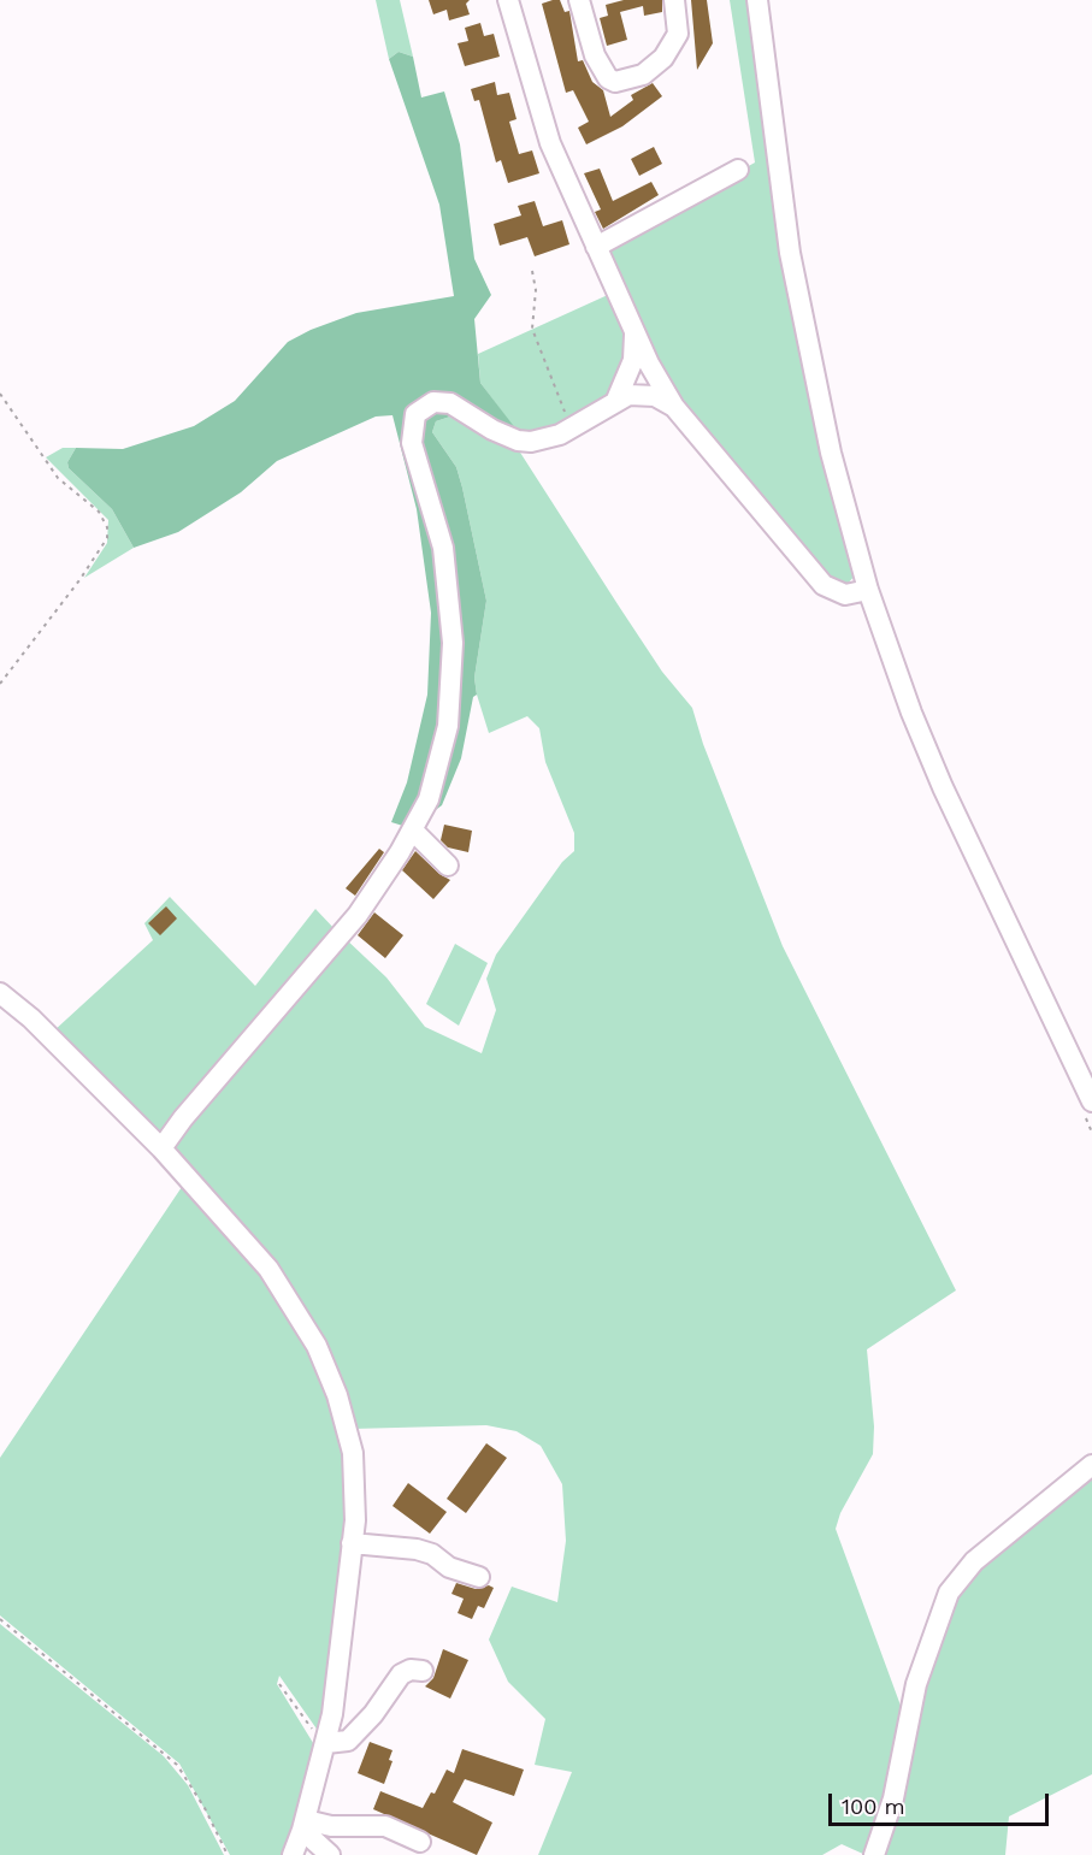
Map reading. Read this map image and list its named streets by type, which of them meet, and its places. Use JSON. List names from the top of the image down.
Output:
{
  "scale_bar": "100 m"
}
